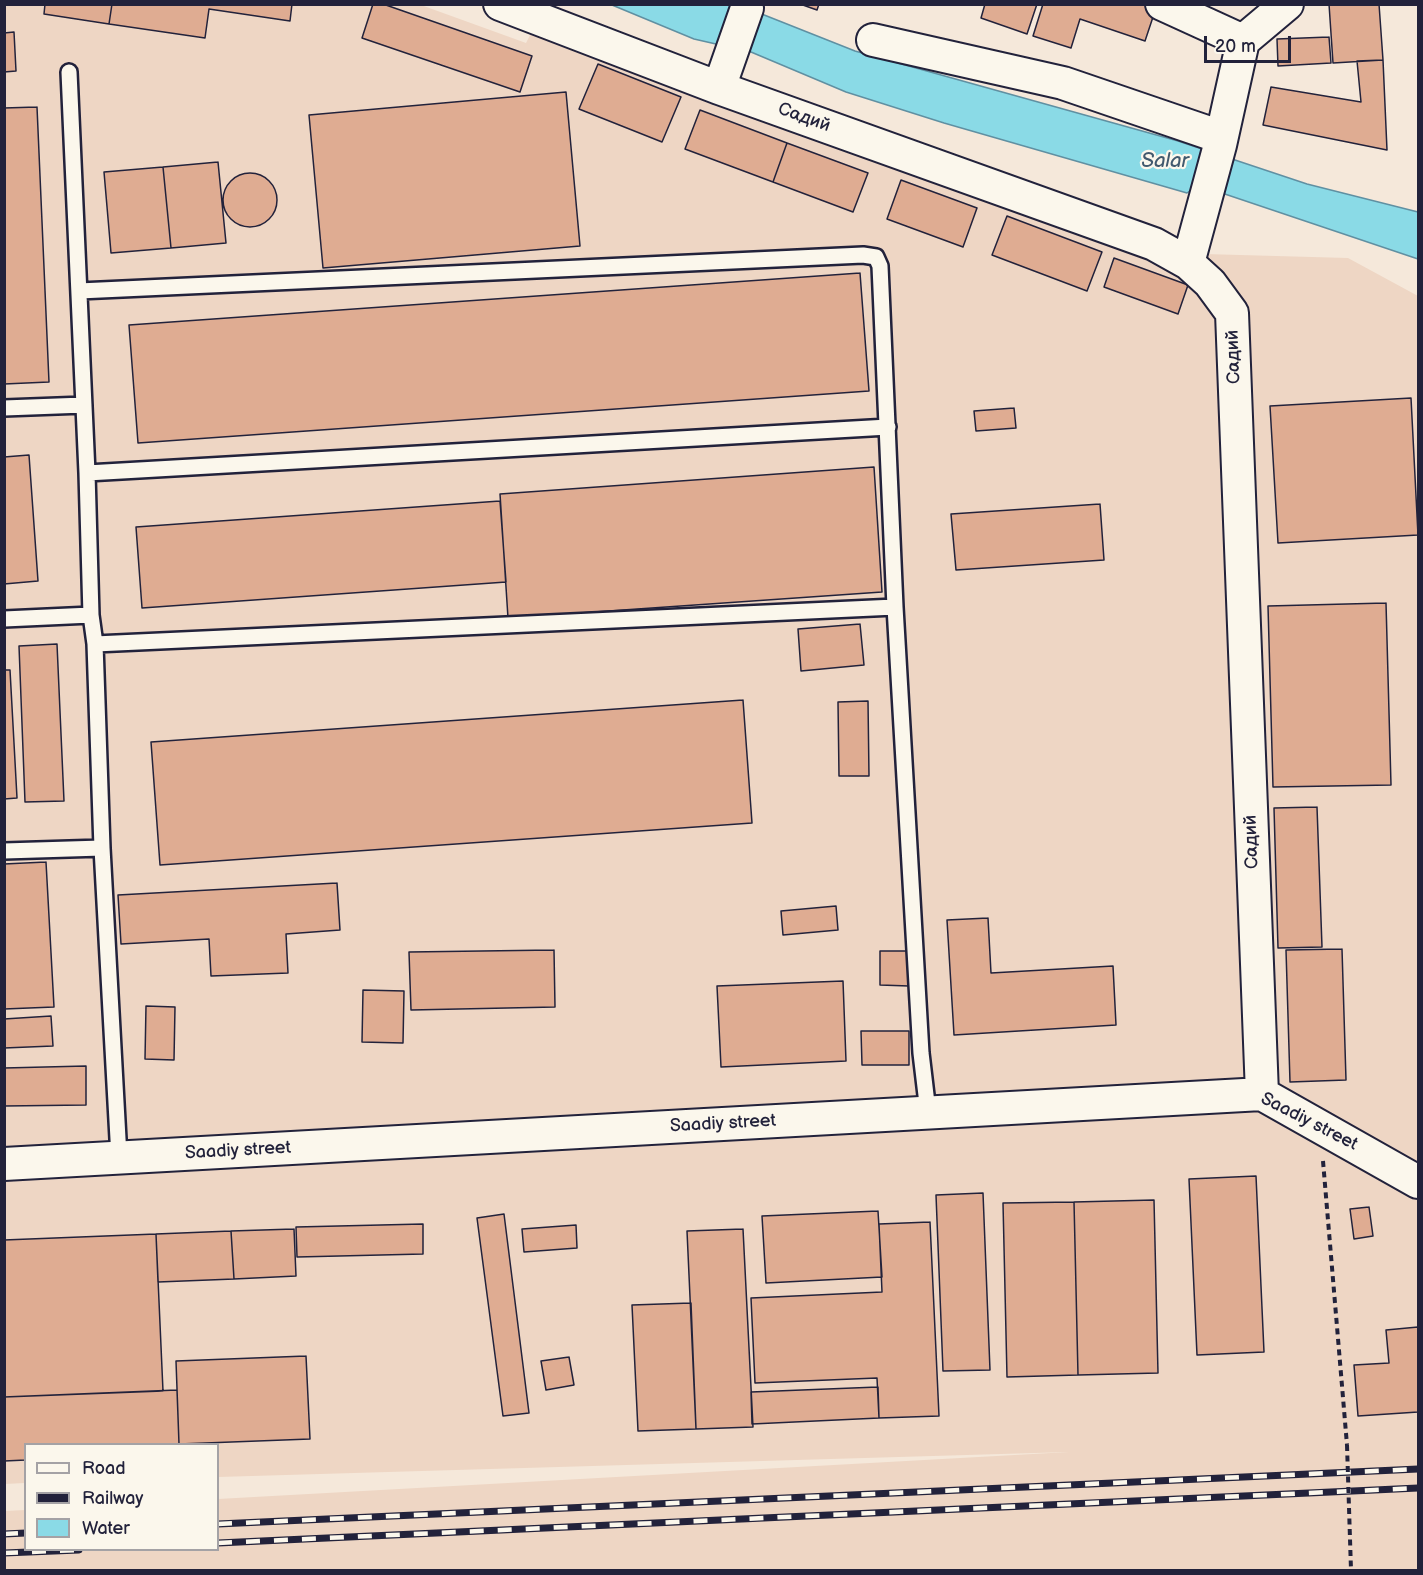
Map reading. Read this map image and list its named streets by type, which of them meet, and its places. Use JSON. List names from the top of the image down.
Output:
{
  "streets": {
    "street": ["Садий", "Saadiy street"]
  },
  "crossings": [
    ["Садий", "Saadiy street"]
  ],
  "water": ["Salar"],
  "legend": ["Road", "Railway", "Water"],
  "scale_bar": "20 m"
}
